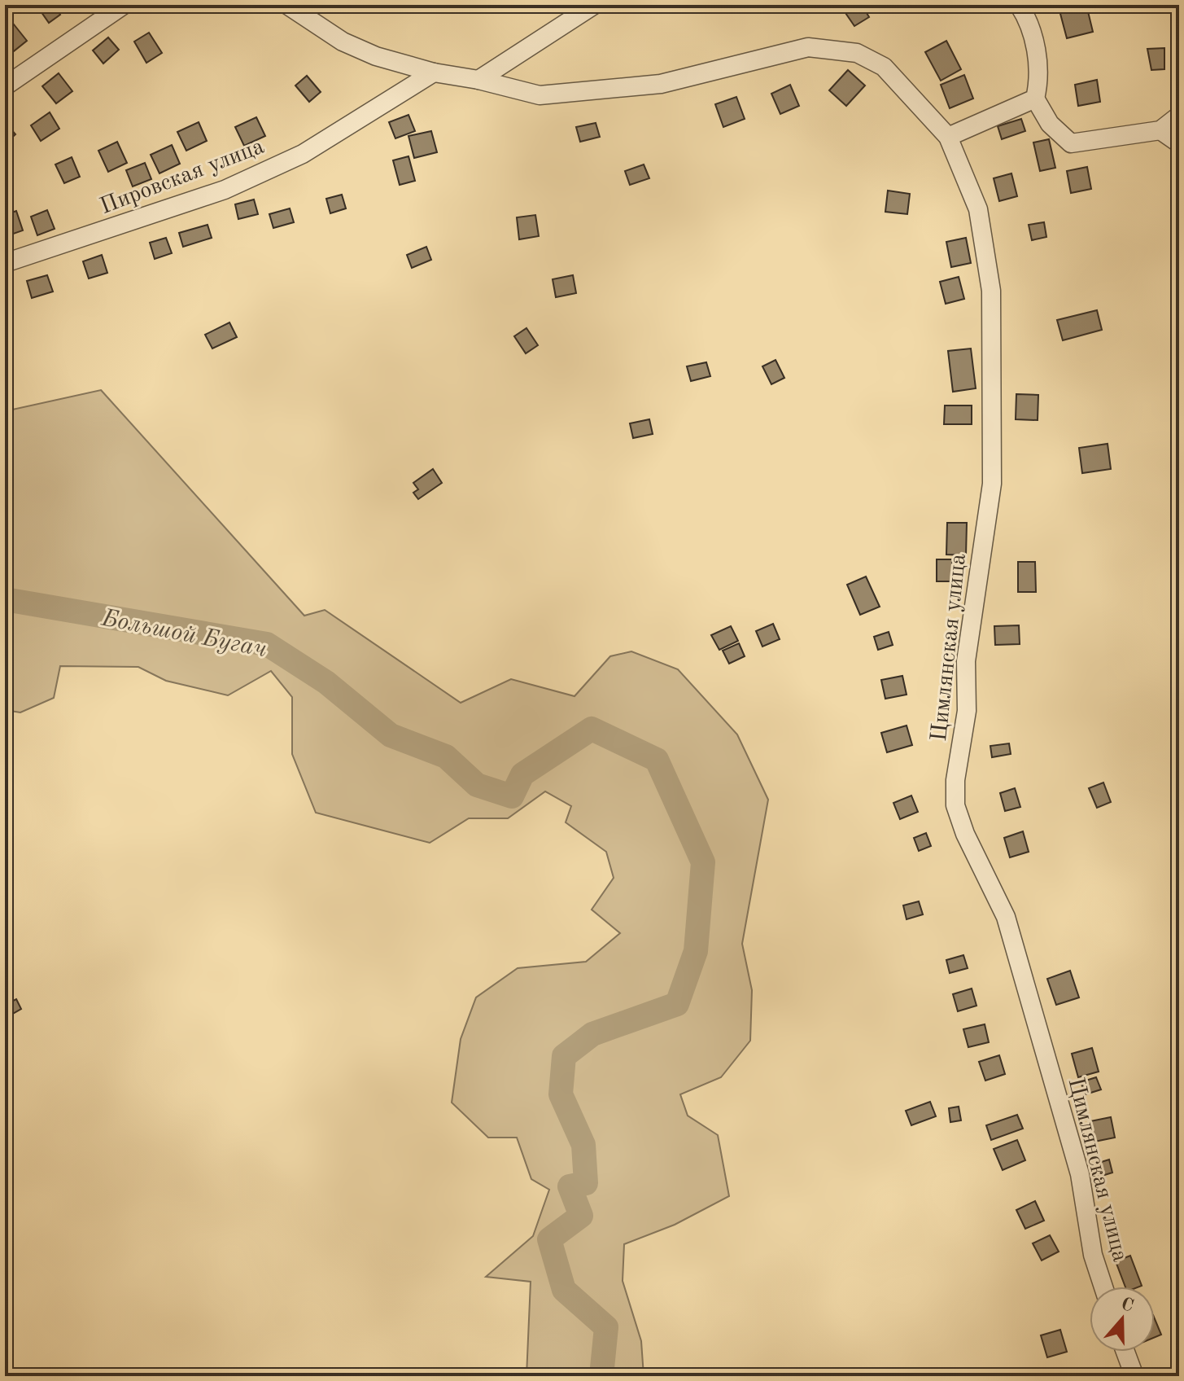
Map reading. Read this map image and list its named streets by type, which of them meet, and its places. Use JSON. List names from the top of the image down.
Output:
{
  "streets": {
    "street": ["Пировская улица", "Цимлянская улица"]
  },
  "crossings": [
    ["Пировская улица", "Цимлянская улица"]
  ],
  "water": ["Большой Бугач"],
  "north": "top"
}
